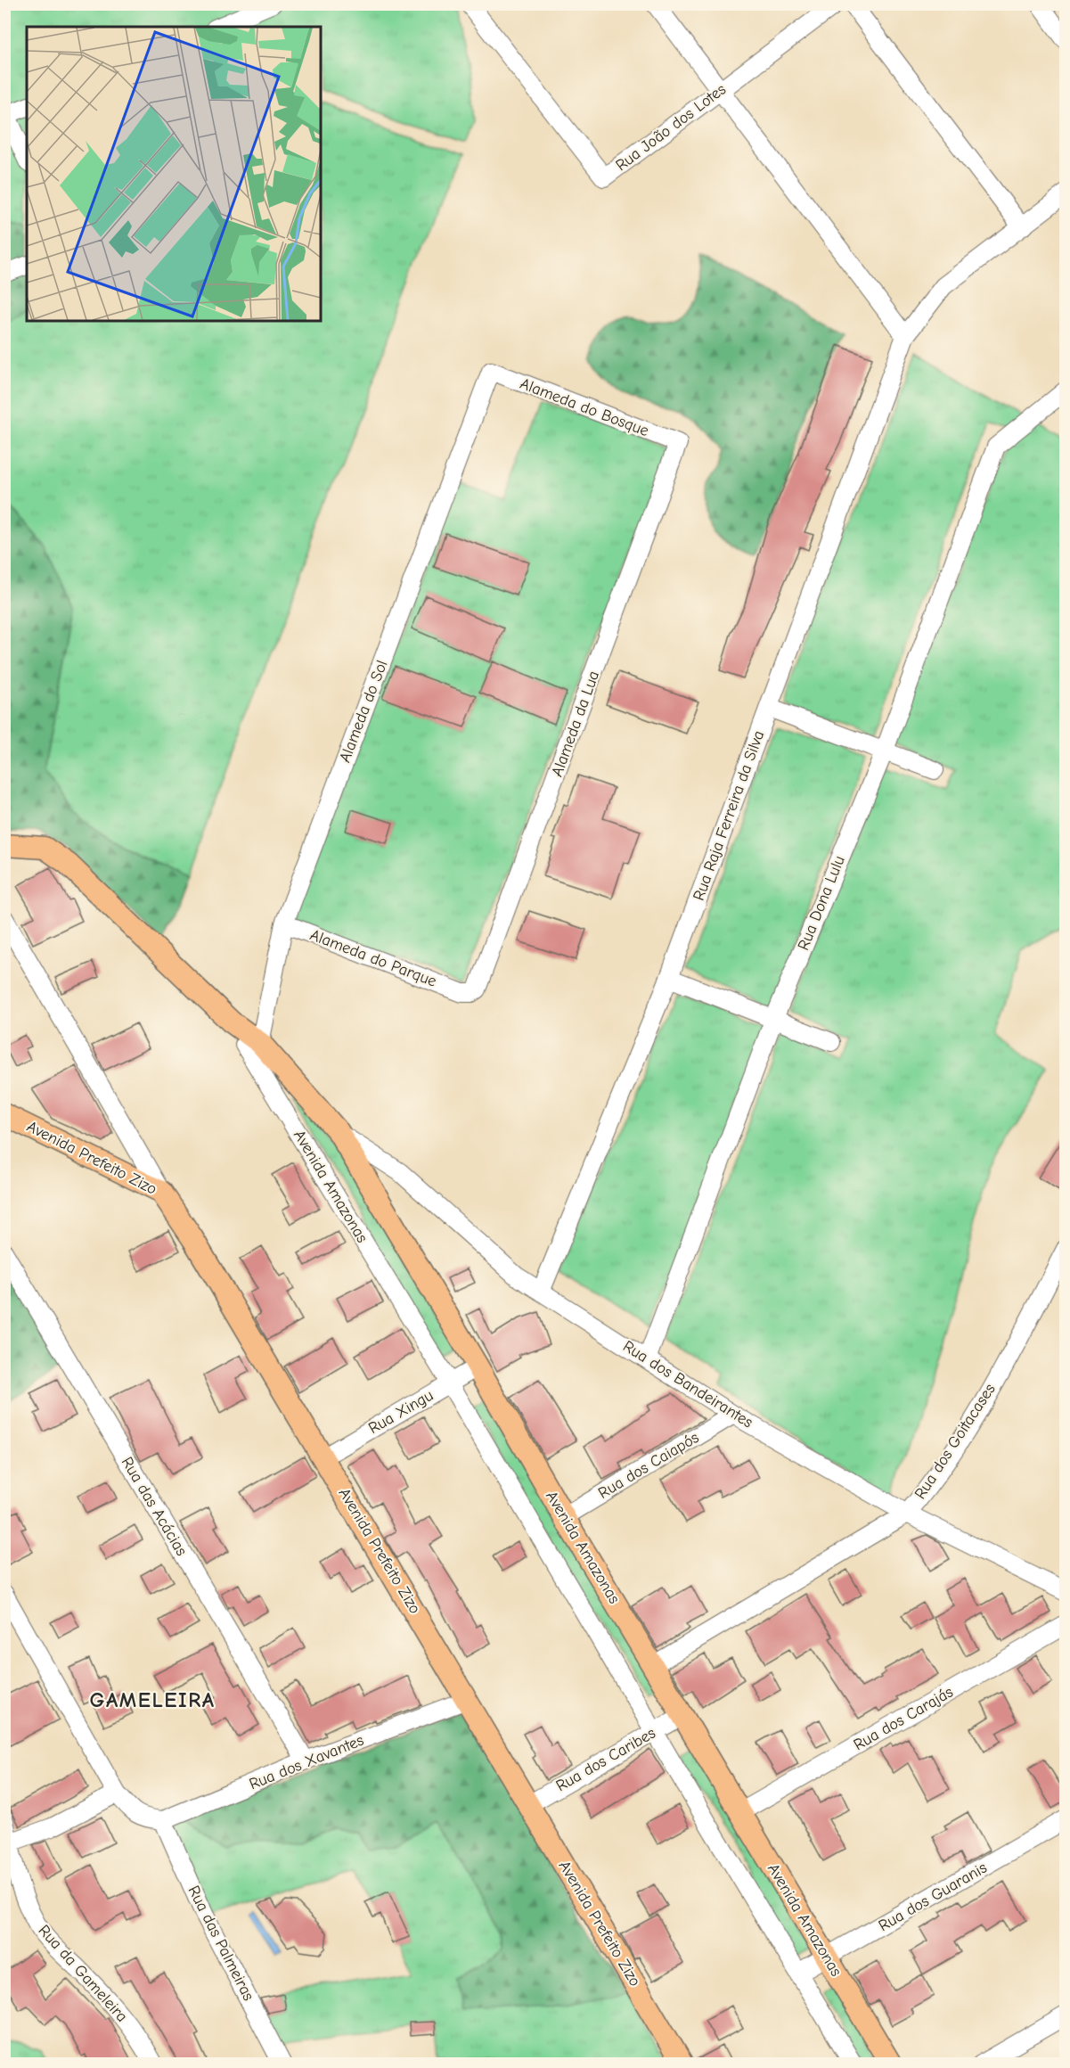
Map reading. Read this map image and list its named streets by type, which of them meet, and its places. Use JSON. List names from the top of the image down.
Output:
{
  "streets": {
    "main road": ["Avenida Prefeito Zizo", "Avenida Amazonas"],
    "street": [
      "Rua João dos Lotes",
      "Alameda do Bosque",
      "Alameda do Sol",
      "Alameda da Lua",
      "Rua Raja Ferreira da Silva",
      "Rua Dona Lulu",
      "Alameda do Parque",
      "Rua dos Bandeirantes",
      "Rua Xingu",
      "Rua dos Goitacases",
      "Rua dos Caiapós",
      "Rua das Acácias",
      "Rua dos Carajás",
      "Rua dos Caribes",
      "Rua dos Xavantes",
      "Rua dos Guaranis",
      "Rua das Palmeiras",
      "Rua da Gameleira"
    ]
  },
  "crossings": [
    ["Alameda do Bosque", "Alameda do Sol"],
    ["Alameda do Bosque", "Alameda da Lua"],
    ["Alameda do Sol", "Alameda do Parque"],
    ["Alameda do Sol", "Avenida Amazonas"],
    ["Alameda da Lua", "Alameda do Parque"],
    ["Rua Raja Ferreira da Silva", "Rua dos Bandeirantes"],
    ["Rua Dona Lulu", "Rua dos Bandeirantes"],
    ["Avenida Prefeito Zizo", "Rua Xingu"],
    ["Avenida Prefeito Zizo", "Rua dos Caribes"],
    ["Avenida Prefeito Zizo", "Rua dos Xavantes"],
    ["Avenida Amazonas", "Rua dos Bandeirantes"],
    ["Avenida Amazonas", "Rua Xingu"],
    ["Avenida Amazonas", "Rua dos Goitacases"],
    ["Avenida Amazonas", "Rua dos Caiapós"],
    ["Avenida Amazonas", "Rua dos Carajás"],
    ["Avenida Amazonas", "Rua dos Caribes"],
    ["Avenida Amazonas", "Rua dos Guaranis"],
    ["Rua dos Bandeirantes", "Rua dos Goitacases"],
    ["Rua dos Bandeirantes", "Rua dos Caiapós"],
    ["Rua das Acácias", "Rua dos Xavantes"],
    ["Rua dos Xavantes", "Rua das Palmeiras"]
  ],
  "districts": ["GAMELEIRA"]
}
